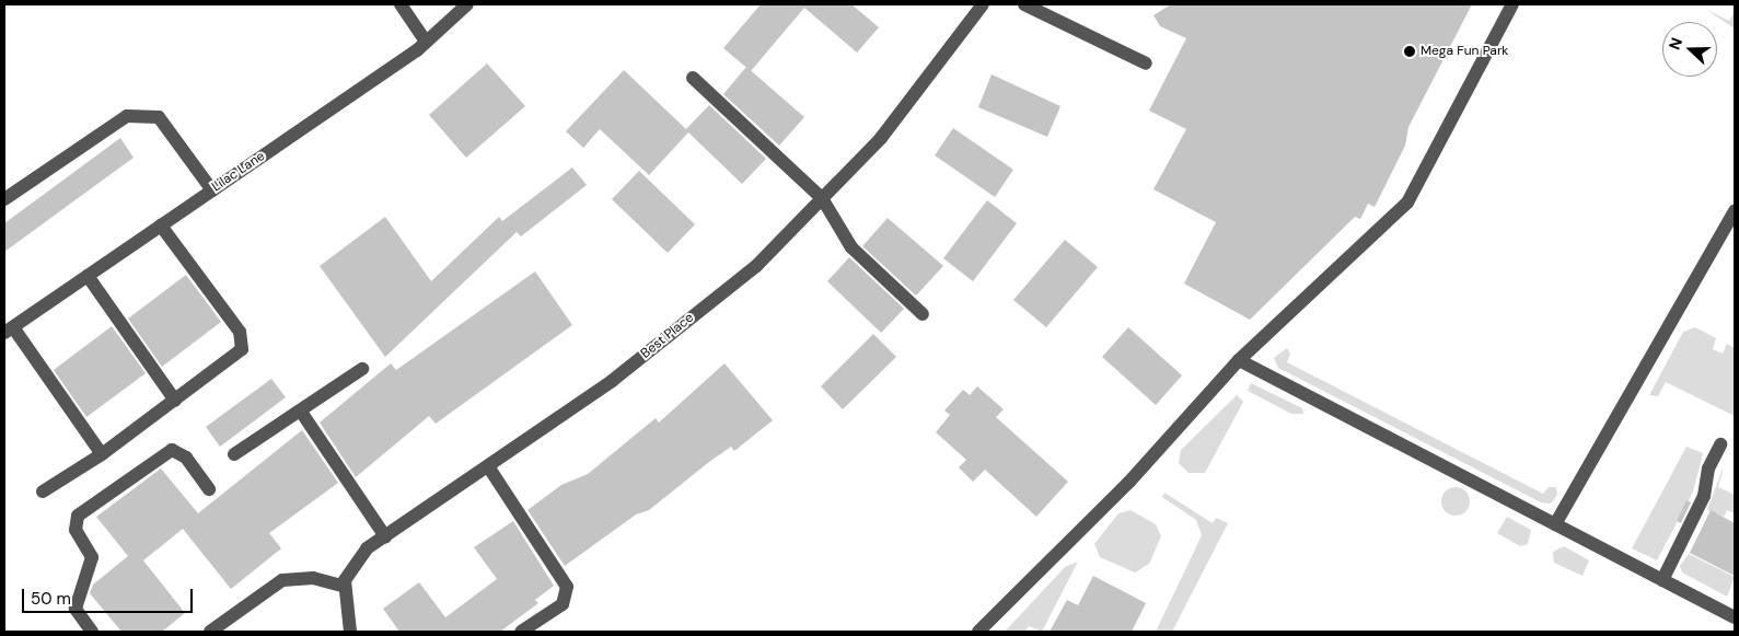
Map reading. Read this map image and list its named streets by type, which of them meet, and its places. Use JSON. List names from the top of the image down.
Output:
{
  "streets": {
    "street": ["Lilac Lane", "Best Place"]
  },
  "places": ["Mega Fun Park"],
  "scale_bar": "50 m",
  "north": "left"
}
